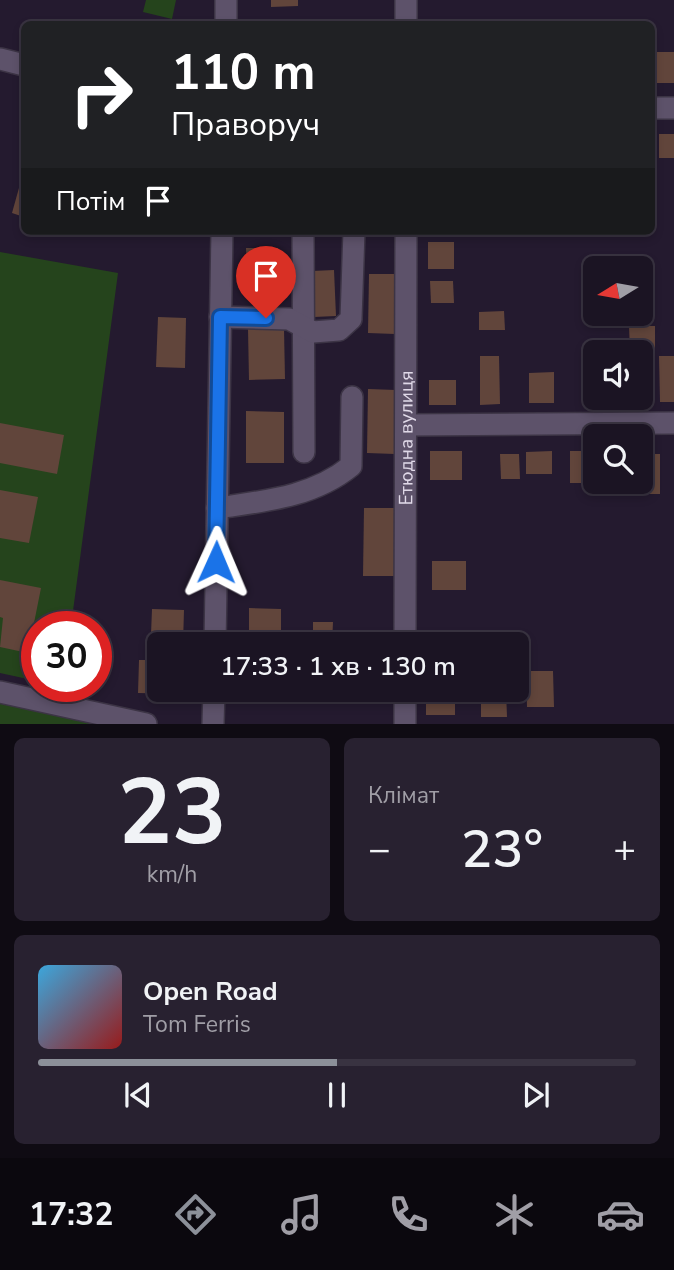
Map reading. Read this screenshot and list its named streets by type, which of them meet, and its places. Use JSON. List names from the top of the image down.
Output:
{
  "streets": {
    "street": ["Етюдна вулиця"]
  },
  "north": "left",
  "page": {
    "turn": ["110 m", "Праворуч"],
    "then": "Потім",
    "limit": "30",
    "trip": "17:33 · 1 хв · 130 m",
    "tile": [
      ["23", "km/h"],
      "Клімат"
    ],
    "heat": ["−", "23°", "+"],
    "song": ["Open Road", "Tom Ferris"],
    "tabs": "17:32"
  }
}
